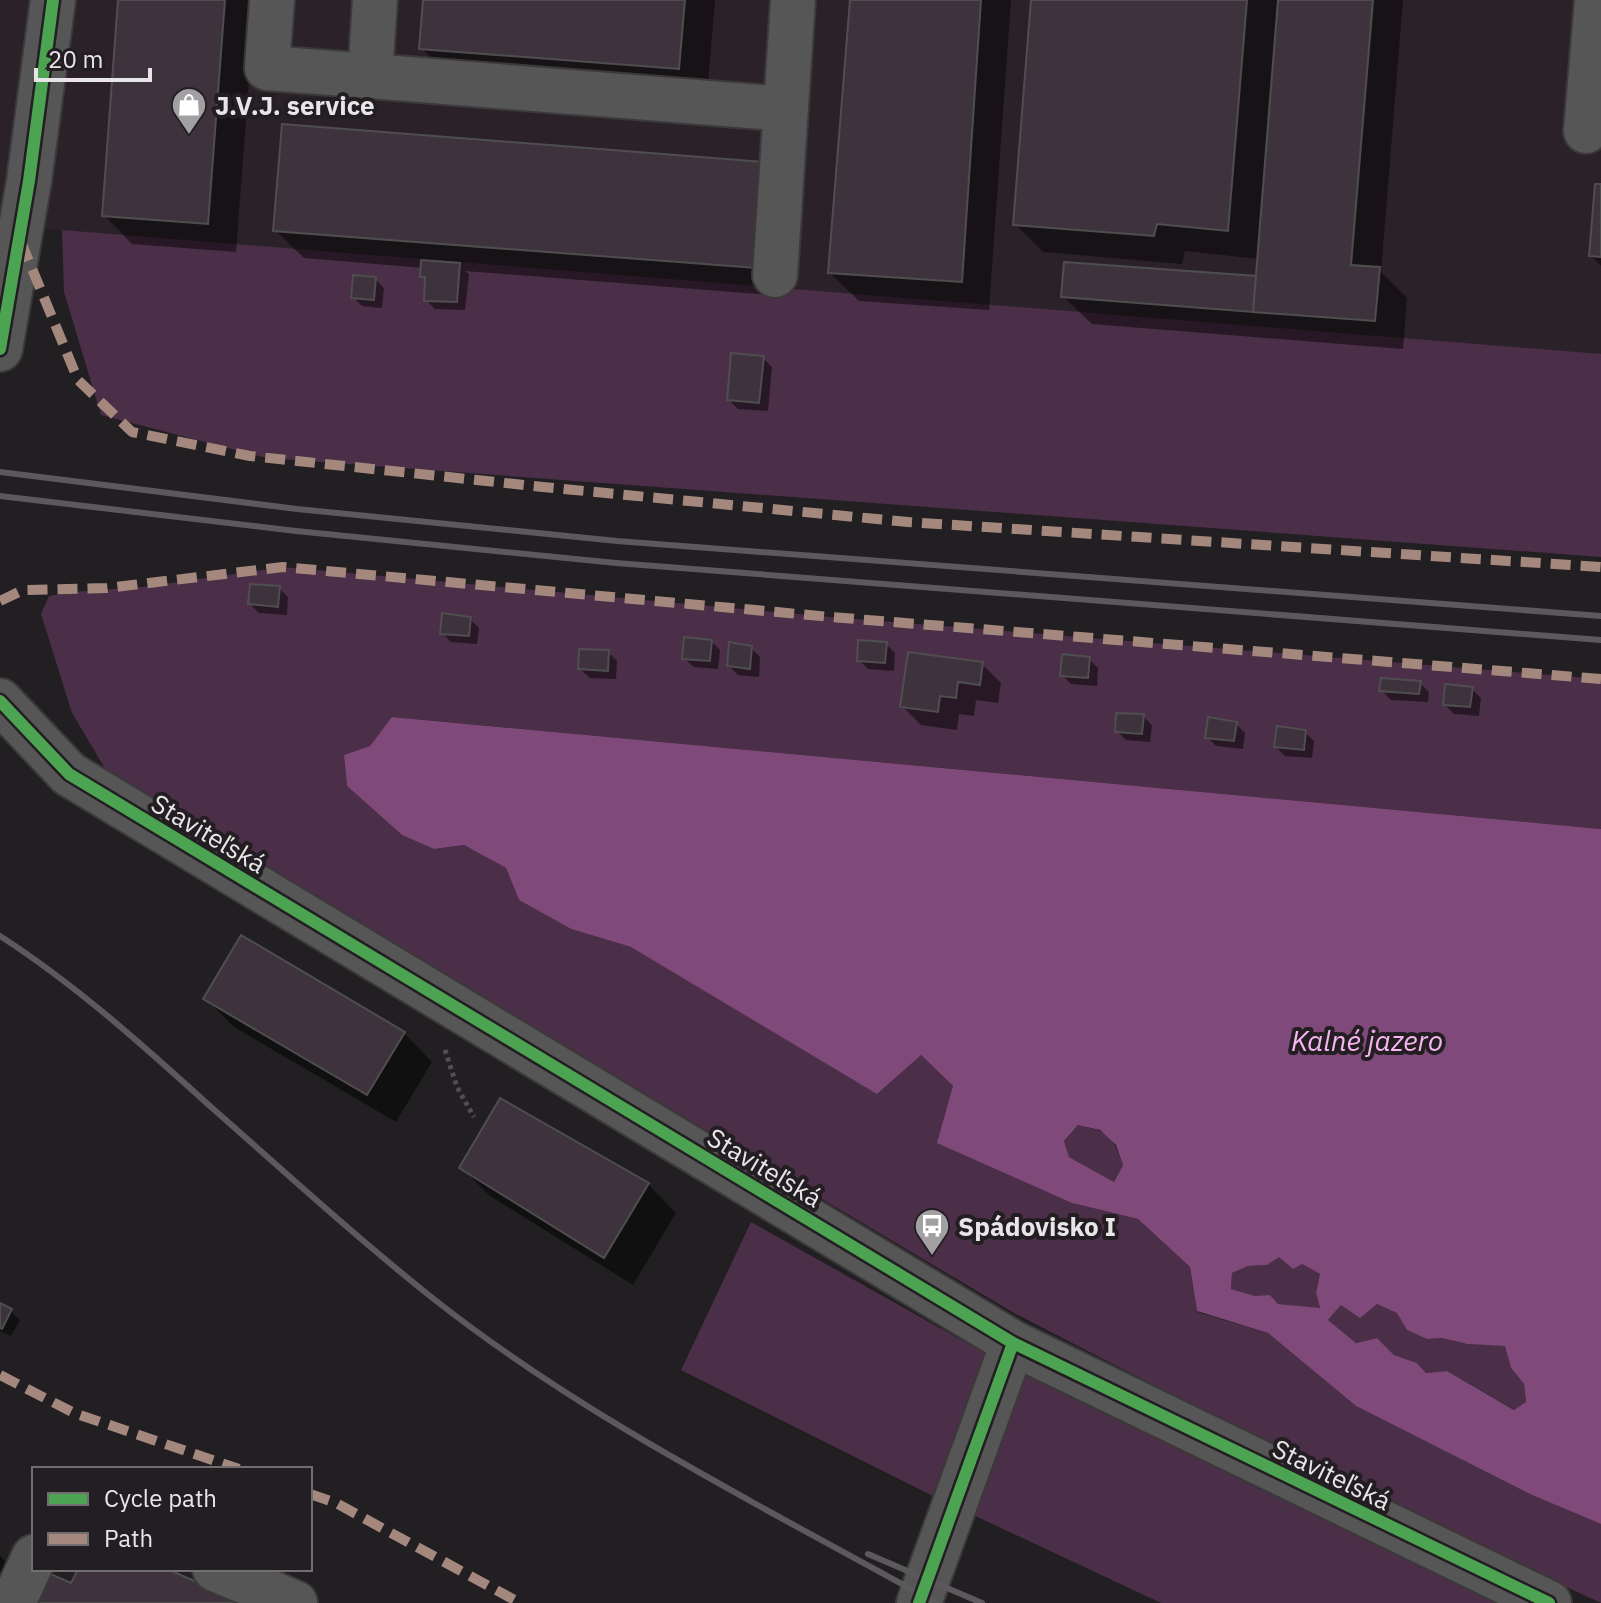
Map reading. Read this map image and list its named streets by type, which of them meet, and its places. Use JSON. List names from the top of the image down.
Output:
{
  "streets": {
    "street": ["Staviteľská"]
  },
  "water": ["Kalné jazero"],
  "places": {
    "shop": ["J.V.J. service"],
    "bus stop": ["Spádovisko I"]
  },
  "legend": ["Cycle path", "Path"],
  "scale_bar": "20 m"
}
